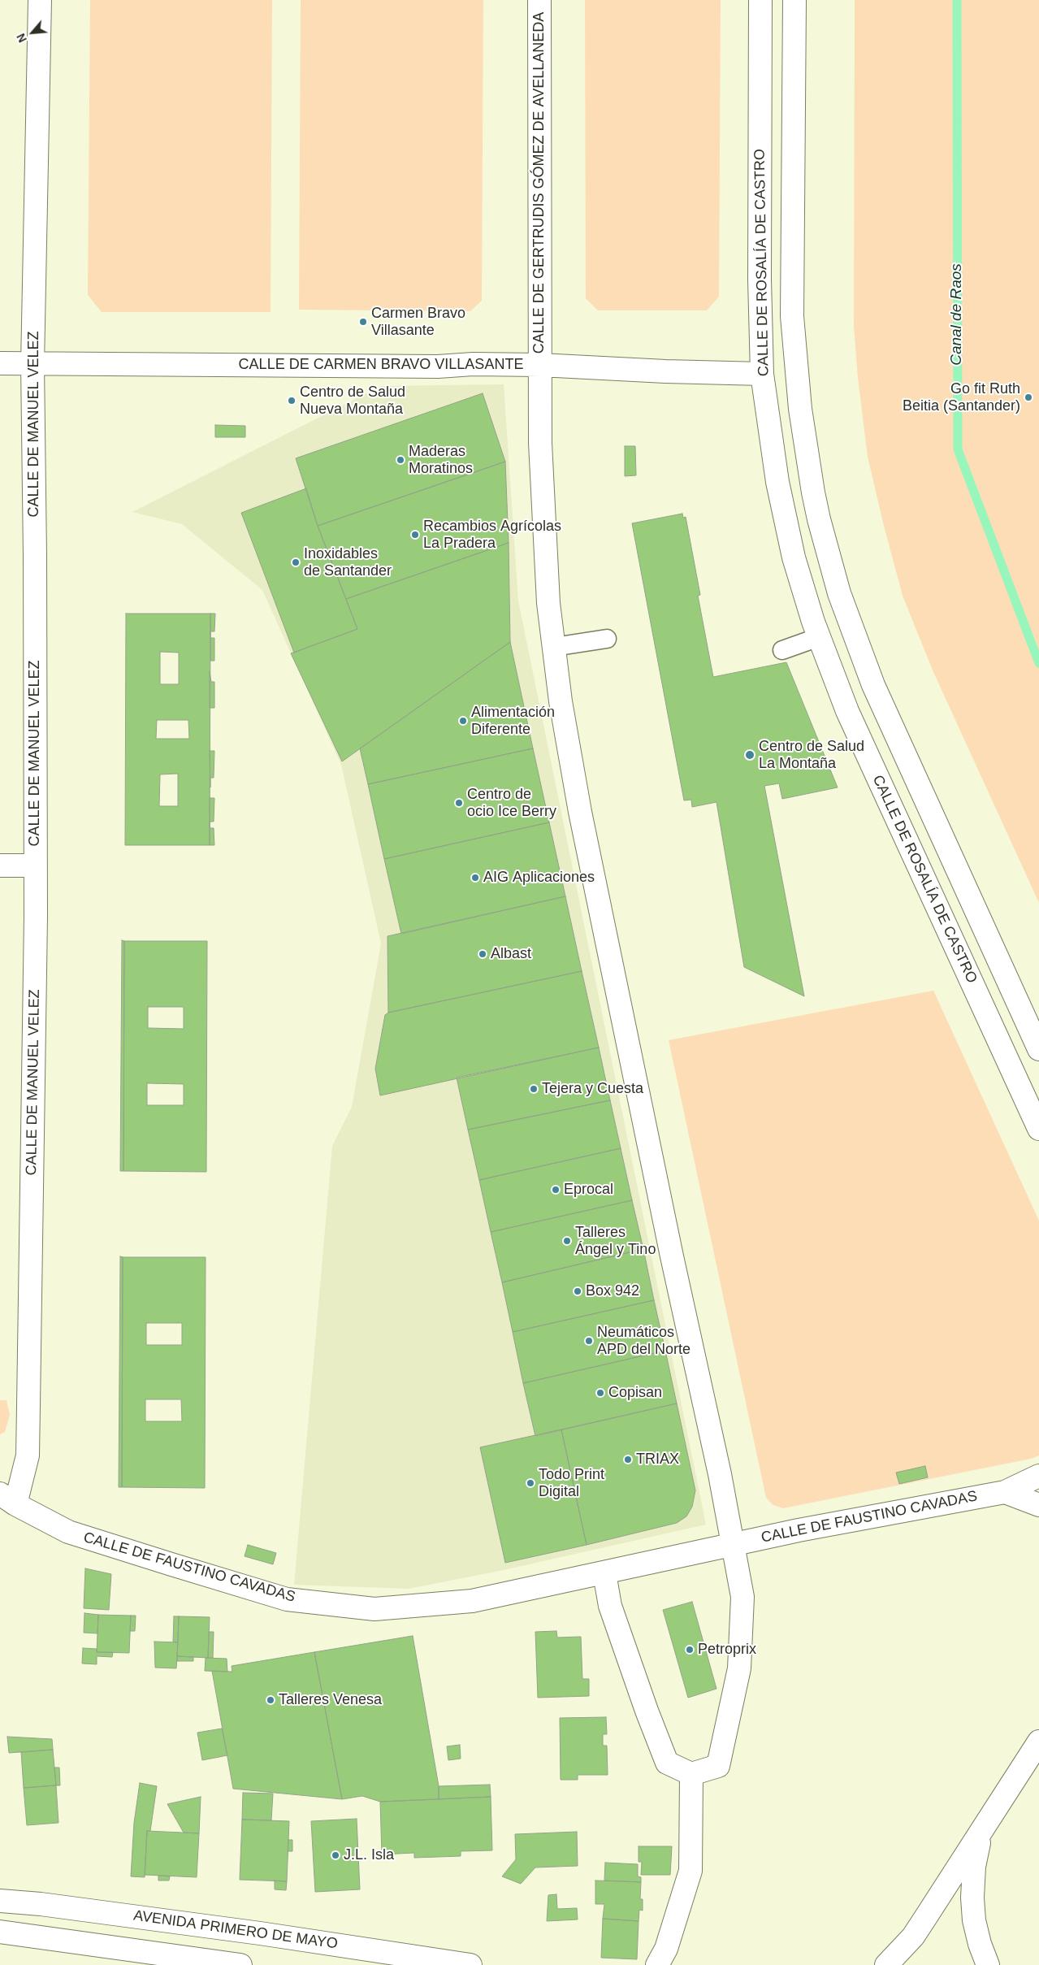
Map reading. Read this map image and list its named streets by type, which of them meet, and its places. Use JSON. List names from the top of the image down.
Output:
{
  "streets": {
    "main road": [
      "CALLE DE GERTRUDIS GÓMEZ DE AVELLANEDA",
      "CALLE DE ROSALÍA DE CASTRO",
      "CALLE DE CARMEN BRAVO VILLASANTE",
      "CALLE DE MANUEL VELEZ",
      "CALLE DE FAUSTINO CAVADAS",
      "AVENIDA PRIMERO DE MAYO"
    ]
  },
  "crossings": [
    ["CALLE DE GERTRUDIS GÓMEZ DE AVELLANEDA", "CALLE DE CARMEN BRAVO VILLASANTE"],
    ["CALLE DE ROSALÍA DE CASTRO", "CALLE DE CARMEN BRAVO VILLASANTE"],
    ["CALLE DE CARMEN BRAVO VILLASANTE", "CALLE DE MANUEL VELEZ"],
    ["CALLE DE MANUEL VELEZ", "CALLE DE FAUSTINO CAVADAS"]
  ],
  "water": ["Canal de Raos"],
  "places": [
    "Carmen Bravo Villasante",
    "Go fit Ruth Beitia (Santander)",
    "Centro de Salud Nueva Montaña",
    "Maderas Moratinos",
    "Recambios Agrícolas La Pradera",
    "Inoxidables de Santander",
    "Alimentación Diferente",
    "Centro de Salud La Montaña",
    "Centro de ocio Ice Berry",
    "AIG Aplicaciones",
    "Albast",
    "Tejera y Cuesta",
    "Eprocal",
    "Talleres Ángel y Tino",
    "Box 942",
    "Neumáticos APD del Norte",
    "Copisan",
    "TRIAX",
    "Todo Print Digital",
    "Petroprix",
    "Talleres Venesa",
    "J.L. Isla"
  ],
  "north": "bottom left"
}
